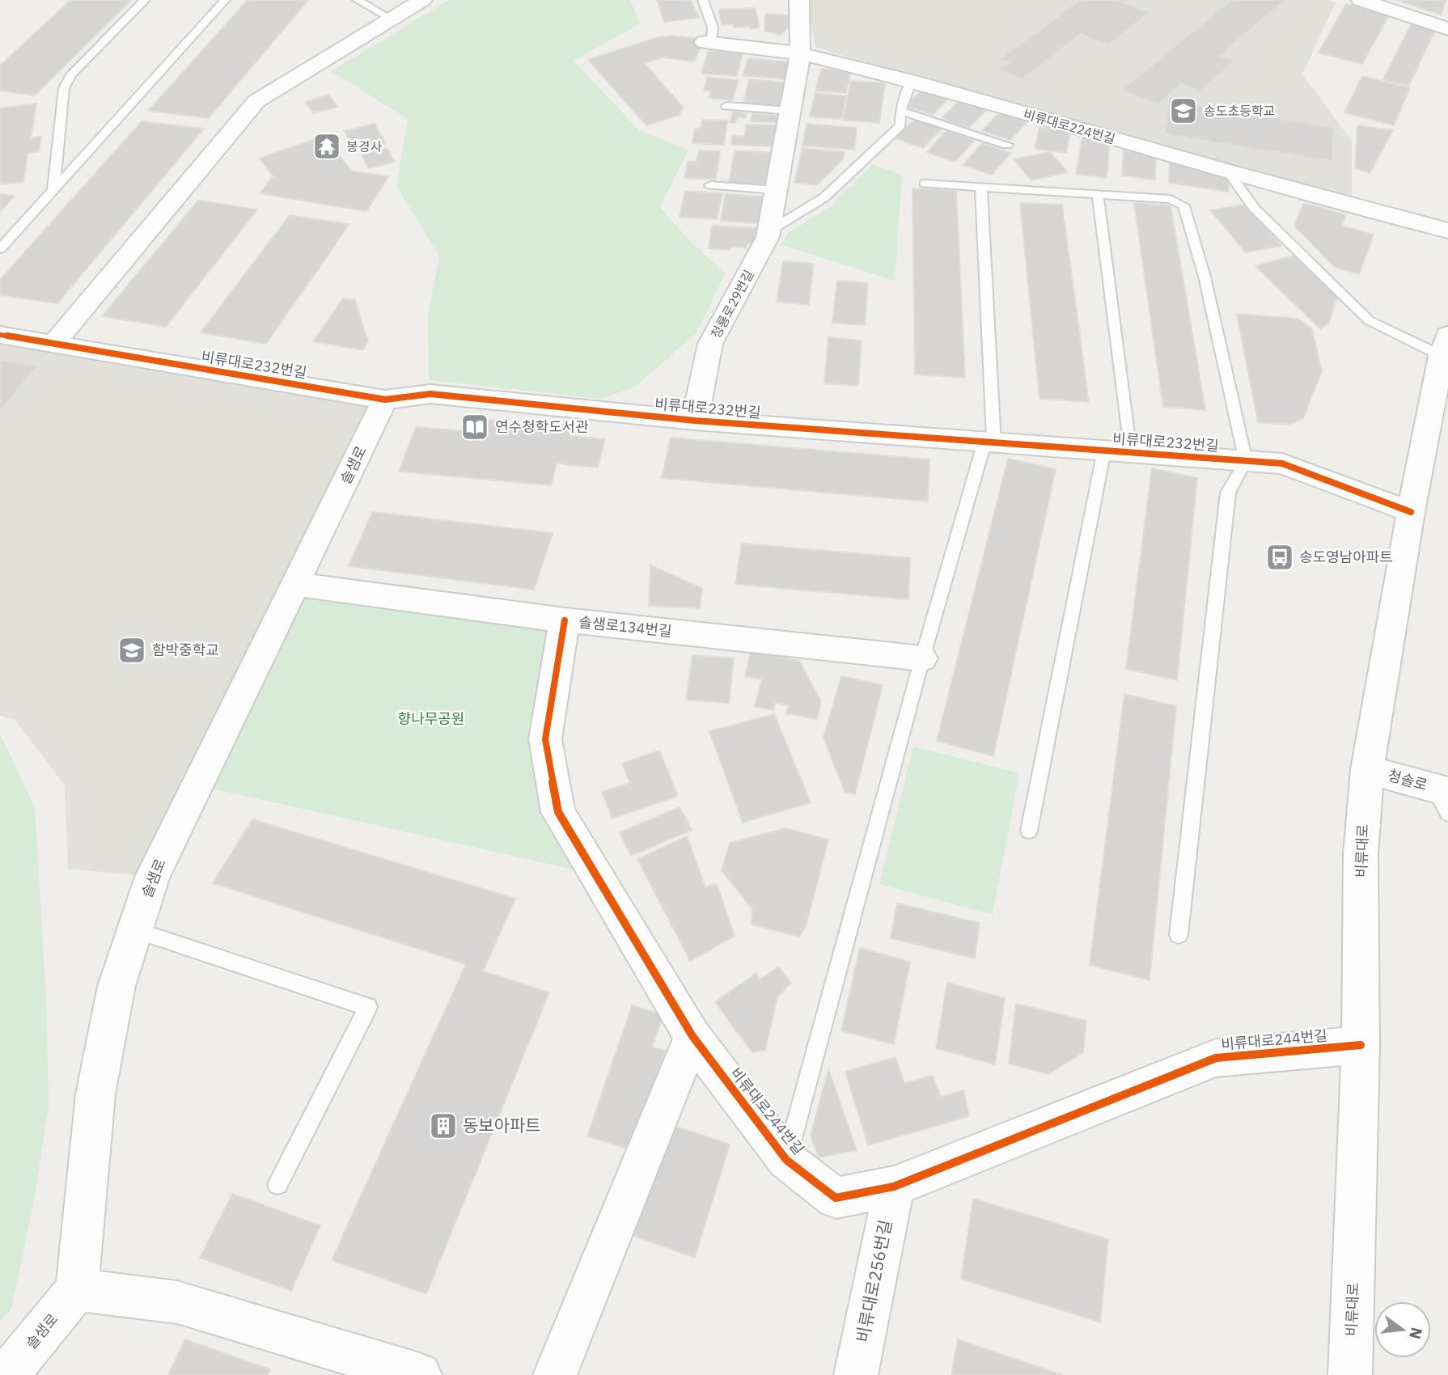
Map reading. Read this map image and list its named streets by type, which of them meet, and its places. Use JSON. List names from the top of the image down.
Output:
{
  "streets": {
    "street": [
      "비류대로224번길",
      "청룡로29번길",
      "비류대로232번길",
      "솔샘로",
      "솔샘로134번길",
      "청솔로",
      "비류대로",
      "비류대로244번길",
      "비류대로256번길"
    ]
  },
  "crossings": [
    ["비류대로224번길", "청룡로29번길"],
    ["청룡로29번길", "비류대로232번길"],
    ["비류대로232번길", "솔샘로"],
    ["비류대로232번길", "비류대로"],
    ["솔샘로", "솔샘로134번길"],
    ["솔샘로134번길", "비류대로244번길"],
    ["청솔로", "비류대로"],
    ["비류대로", "비류대로244번길"],
    ["비류대로244번길", "비류대로256번길"]
  ],
  "parks": ["향나무공원"],
  "places": {
    "school or university": ["송도초등학교", "함박중학교"],
    "temple": ["봉경사"],
    "library": ["연수청학도서관"],
    "bus stop": ["송도영남아파트"],
    "building": ["동보아파트"]
  },
  "north": "right"
}
